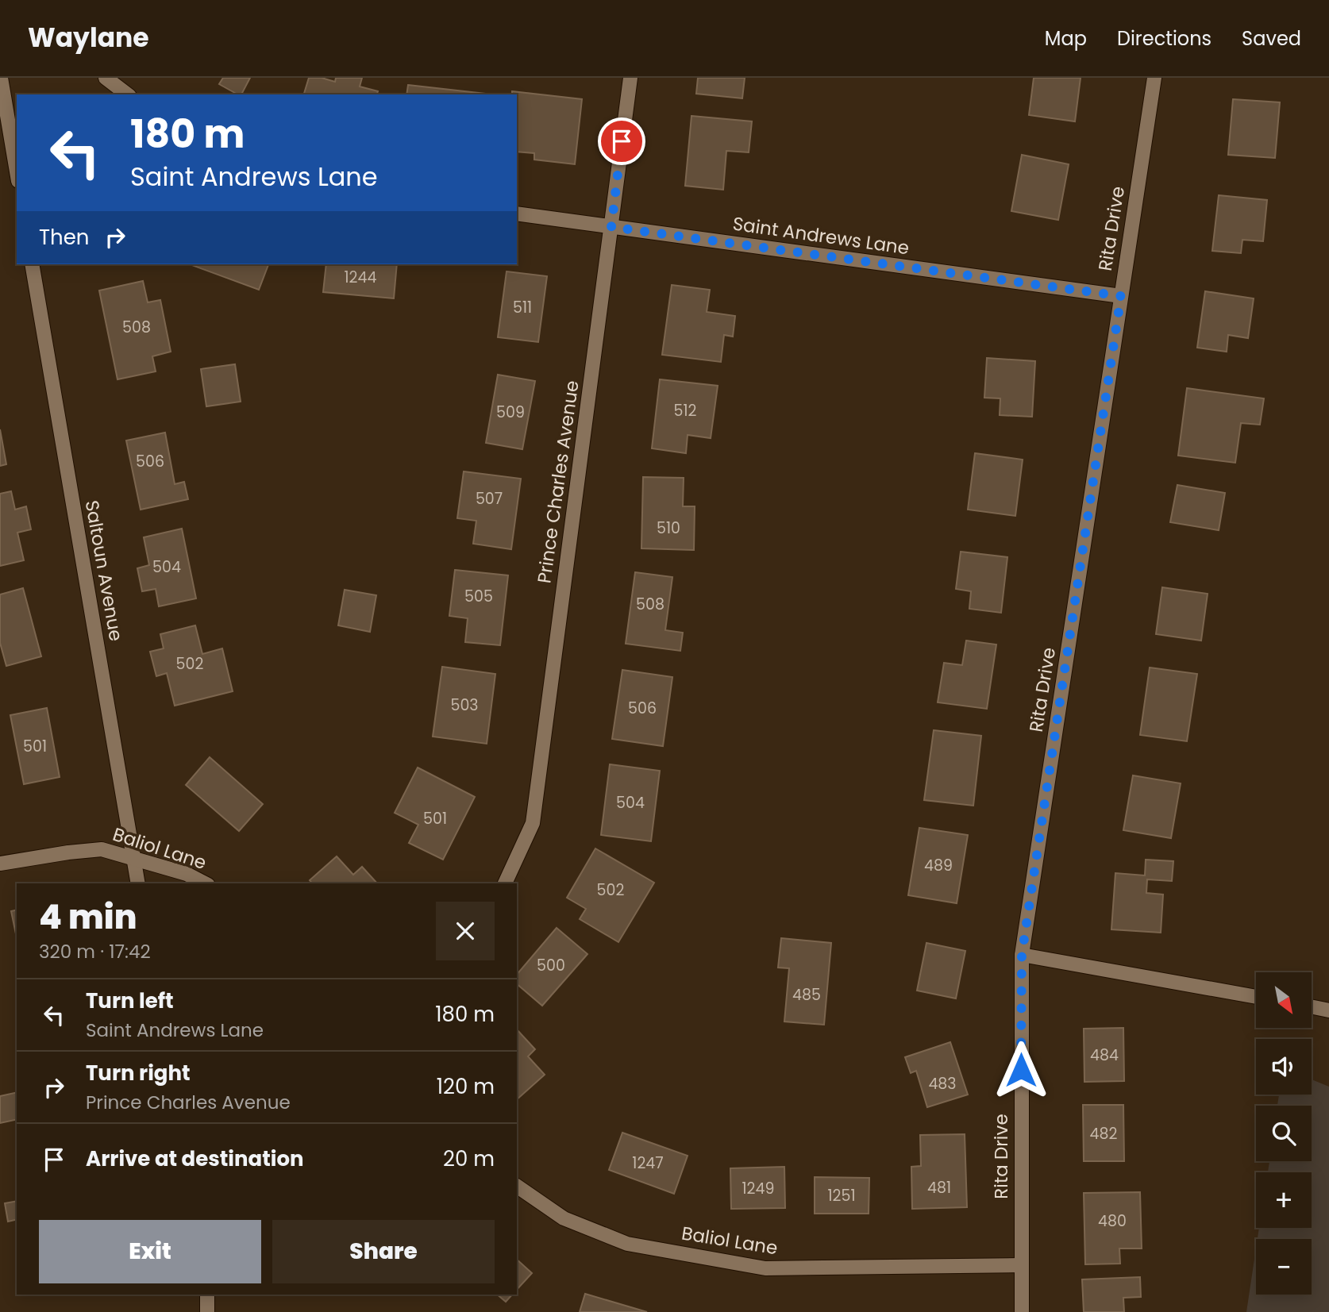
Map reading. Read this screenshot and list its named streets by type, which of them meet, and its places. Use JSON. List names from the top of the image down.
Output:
{
  "streets": {
    "street": [
      "Rita Drive",
      "Saint Andrews Lane",
      "Prince Charles Avenue",
      "Saltoun Avenue",
      "Baliol Lane"
    ]
  },
  "crossings": [
    ["Rita Drive", "Saint Andrews Lane"],
    ["Rita Drive", "Baliol Lane"],
    ["Saint Andrews Lane", "Prince Charles Avenue"],
    ["Saltoun Avenue", "Baliol Lane"]
  ],
  "house_numbers": [
    "1244",
    "511",
    "508",
    "512",
    "509",
    "506",
    "507",
    "510",
    "504",
    "505",
    "508",
    "502",
    "503",
    "506",
    "501",
    "504",
    "501",
    "489",
    "502",
    "500",
    "485",
    "484",
    "483",
    "482",
    "1247",
    "481",
    "1249",
    "1251",
    "480"
  ],
  "north": "bottom right",
  "page": {
    "header": "Waylane",
    "nav": ["Map", "Directions", "Saved"],
    "turn": ["180 m", "Saint Andrews Lane"],
    "then": "Then",
    "heading": ["4 min", "320 m · 17:42"],
    "map_buttons": ["+", "−"],
    "list": [
      {
        "name": "Turn left",
        "note": "Saint Andrews Lane",
        "value": "180 m"
      },
      {
        "name": "Turn right",
        "note": "Prince Charles Avenue",
        "value": "120 m"
      },
      {
        "name": "Arrive at destination",
        "value": "20 m"
      }
    ],
    "buttons": ["Exit", "Share"]
  }
}
